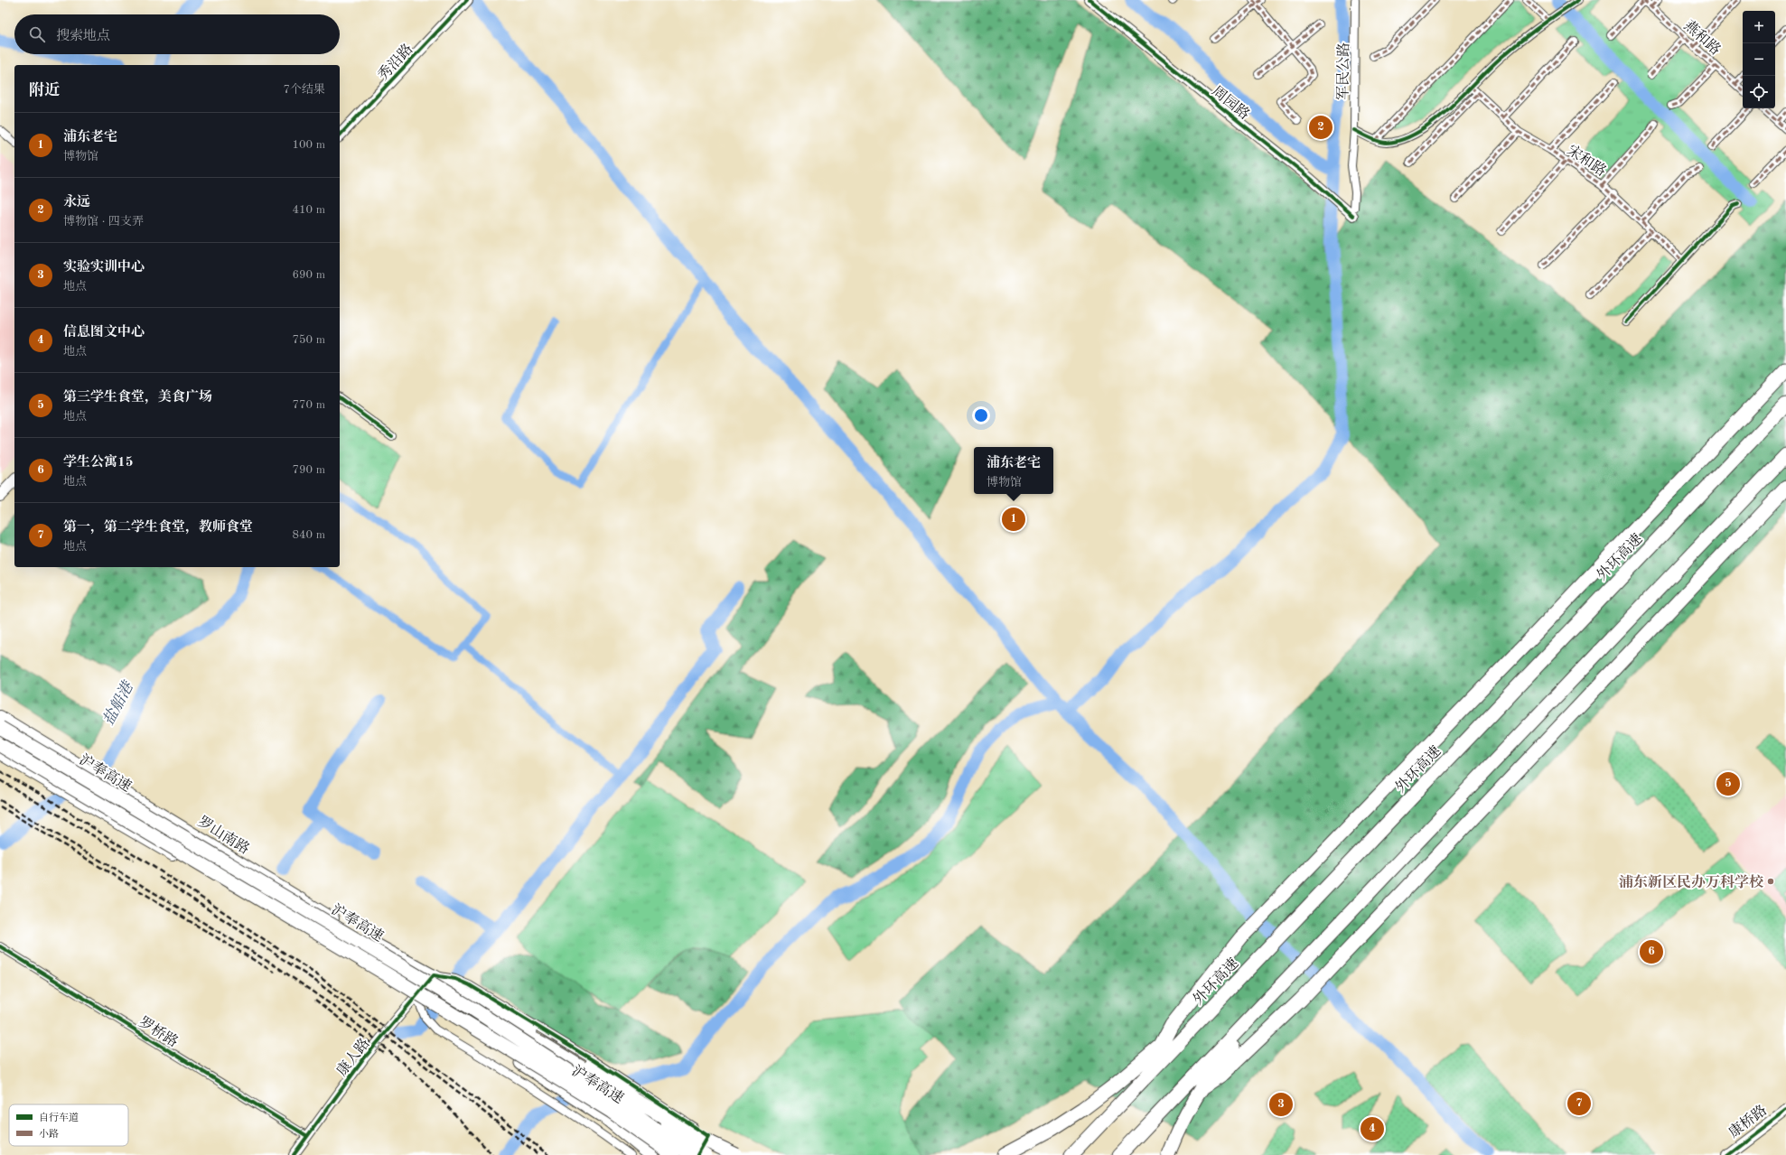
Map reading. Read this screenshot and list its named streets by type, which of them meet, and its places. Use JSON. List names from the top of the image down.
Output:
{
  "streets": {
    "highway": ["外环高速", "沪奉高速"],
    "main road": ["秀沿路", "罗山南路", "康桥路"],
    "street": [
      "燕和路",
      "军民公路",
      "周园路",
      "宋和路",
      "罗桥路",
      "康人路"
    ]
  },
  "crossings": [
    ["军民公路", "周园路"],
    ["罗山南路", "康人路"],
    ["罗桥路", "康人路"]
  ],
  "water": ["盐船港"],
  "places": ["浦东新区民办万科学校"],
  "legend": ["自行车道", "小路"],
  "page": {
    "map_buttons": ["+", "−"],
    "search": "搜索地点",
    "heading": ["附近", "7个结果"],
    "list": [
      {
        "mark": "1",
        "name": "浦东老宅",
        "note": "博物馆",
        "value": "100 m"
      },
      {
        "mark": "2",
        "name": "永远",
        "note": "博物馆 · 四支弄",
        "value": "410 m"
      },
      {
        "mark": "3",
        "name": "实验实训中心",
        "note": "地点",
        "value": "690 m"
      },
      {
        "mark": "4",
        "name": "信息图文中心",
        "note": "地点",
        "value": "750 m"
      },
      {
        "mark": "5",
        "name": "第三学生食堂，美食广场",
        "note": "地点",
        "value": "770 m"
      },
      {
        "mark": "6",
        "name": "学生公寓15",
        "note": "地点",
        "value": "790 m"
      },
      {
        "mark": "7",
        "name": "第一，第二学生食堂，教师食堂",
        "note": "地点",
        "value": "840 m"
      }
    ],
    "pins": [
      "2",
      "1",
      "5",
      "6",
      "7",
      "3",
      "4"
    ],
    "popup": ["浦东老宅", "博物馆"]
  }
}
